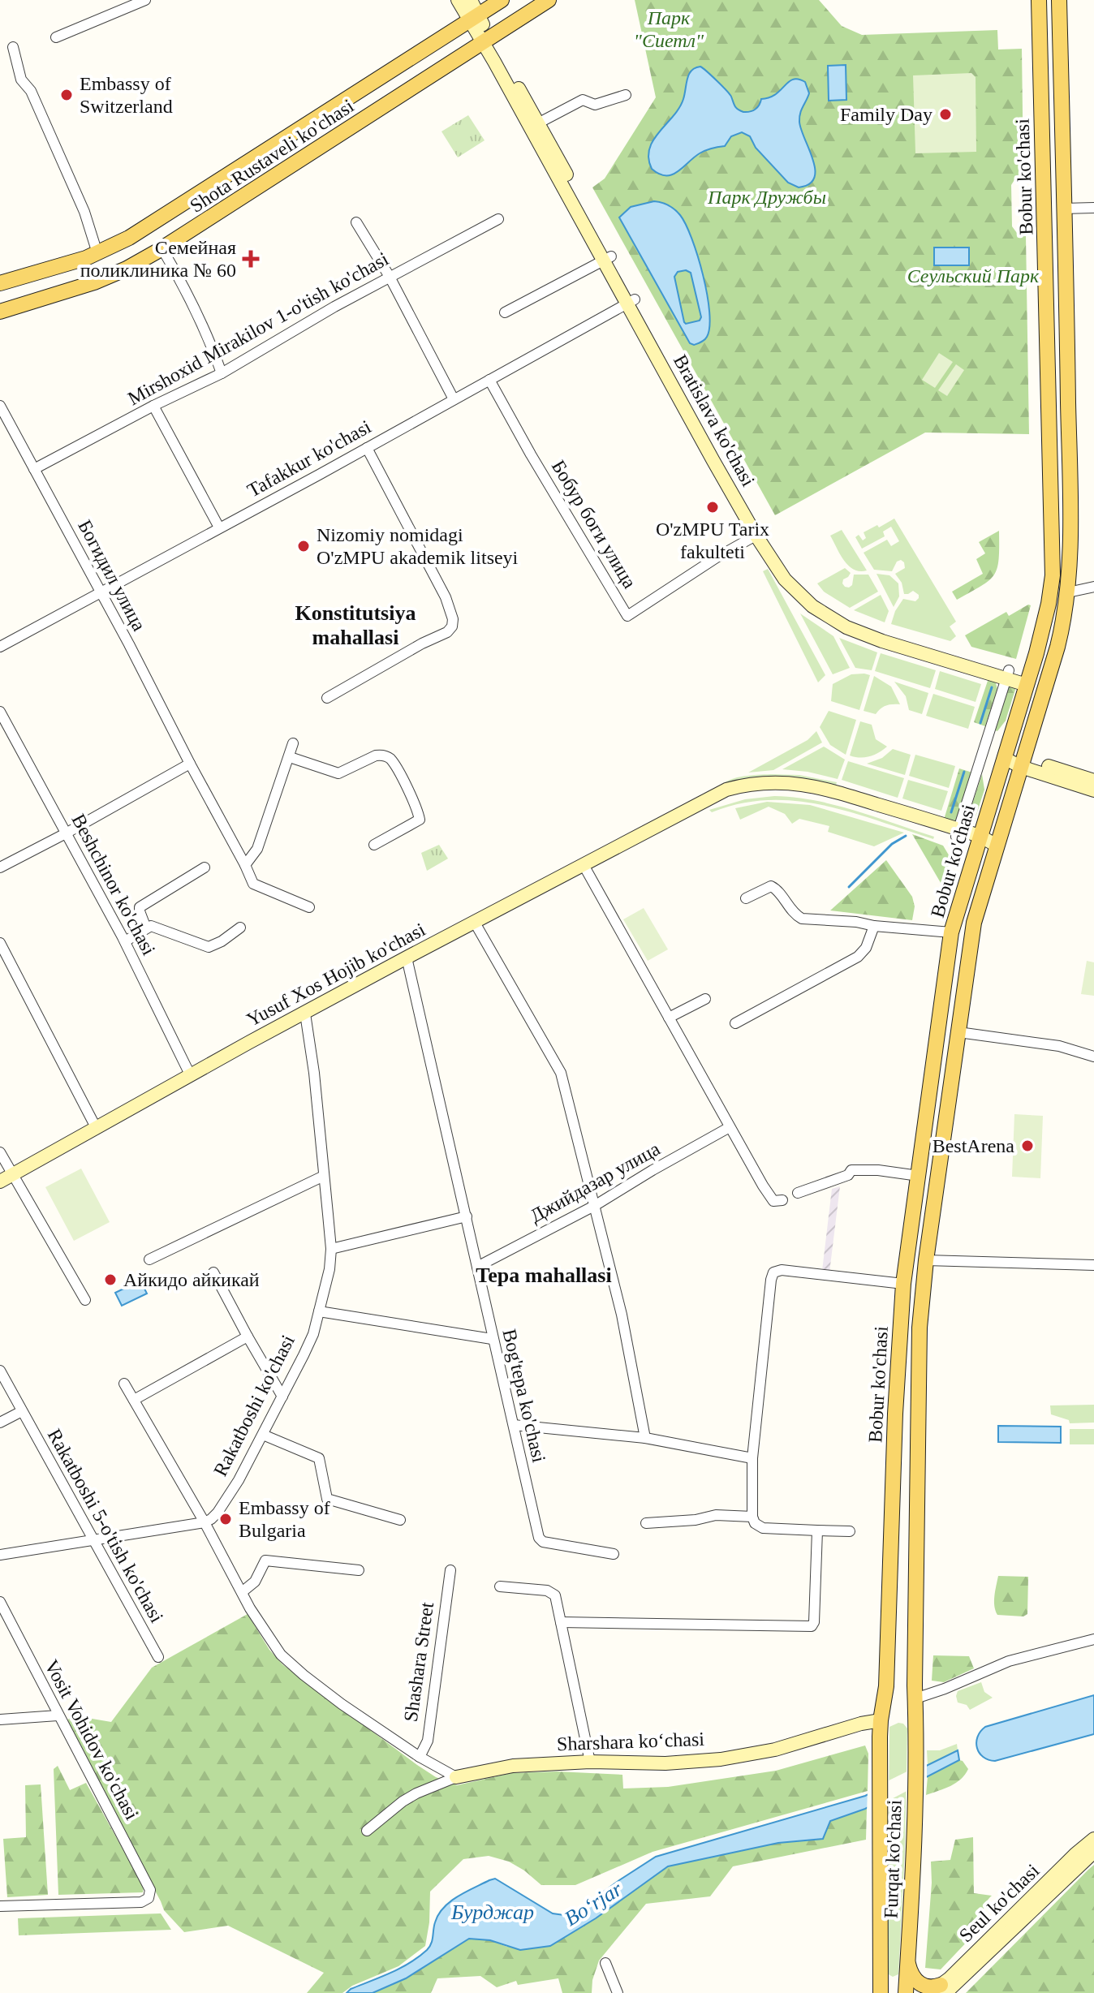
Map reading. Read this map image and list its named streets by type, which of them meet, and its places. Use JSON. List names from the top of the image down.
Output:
{
  "streets": {
    "main road": [
      "Shota Rustaveli ko'chasi",
      "Bobur ko'chasi",
      "Bratislava ko'chasi",
      "Yusuf Xos Hojib ko'chasi",
      "Sharshara koʻchasi",
      "Furqat ko'chasi",
      "Seul ko'chasi"
    ],
    "street": [
      "Mirshoxid Mirakilov 1-o'tish ko'chasi",
      "Tafakkur ko'chasi",
      "Бобур боги улица",
      "Богидил улица",
      "Beshchinor ko'chasi",
      "Джийдазар улица",
      "Bog'tepa ko'chasi",
      "Rakatboshi ko'chasi",
      "Rakatboshi 5-o'tish ko'chasi",
      "Shashara Street",
      "Vosit Vohidov ko'chasi"
    ]
  },
  "crossings": [
    ["Shota Rustaveli ko'chasi", "Bratislava ko'chasi"],
    ["Bobur ko'chasi", "Bratislava ko'chasi"],
    ["Bobur ko'chasi", "Yusuf Xos Hojib ko'chasi"],
    ["Bobur ko'chasi", "Sharshara koʻchasi"],
    ["Bobur ko'chasi", "Furqat ko'chasi"],
    ["Mirshoxid Mirakilov 1-o'tish ko'chasi", "Богидил улица"],
    ["Bratislava ko'chasi", "Tafakkur ko'chasi"],
    ["Bratislava ko'chasi", "Бобур боги улица"],
    ["Tafakkur ko'chasi", "Бобур боги улица"],
    ["Tafakkur ko'chasi", "Богидил улица"],
    ["Beshchinor ko'chasi", "Yusuf Xos Hojib ko'chasi"],
    ["Yusuf Xos Hojib ko'chasi", "Bog'tepa ko'chasi"],
    ["Yusuf Xos Hojib ko'chasi", "Rakatboshi ko'chasi"],
    ["Джийдазар улица", "Bog'tepa ko'chasi"]
  ],
  "districts": ["Konstitutsiya mahallasi", "Tepa mahallasi"],
  "water": ["Bo‘rjar", "Бурджар"],
  "parks": ["Парк \"Сиетл\"", "Парк Дружбы", "Сеульский Парк"],
  "places": {
    "other": [
      "Embassy of Switzerland",
      "Family Day",
      "O'zMPU Tarix fakulteti",
      "Nizomiy nomidagi O'zMPU akademik litseyi",
      "BestArena",
      "Айкидо айкикай",
      "Embassy of Bulgaria"
    ],
    "health": ["Семейная поликлиника № 60"]
  }
}
